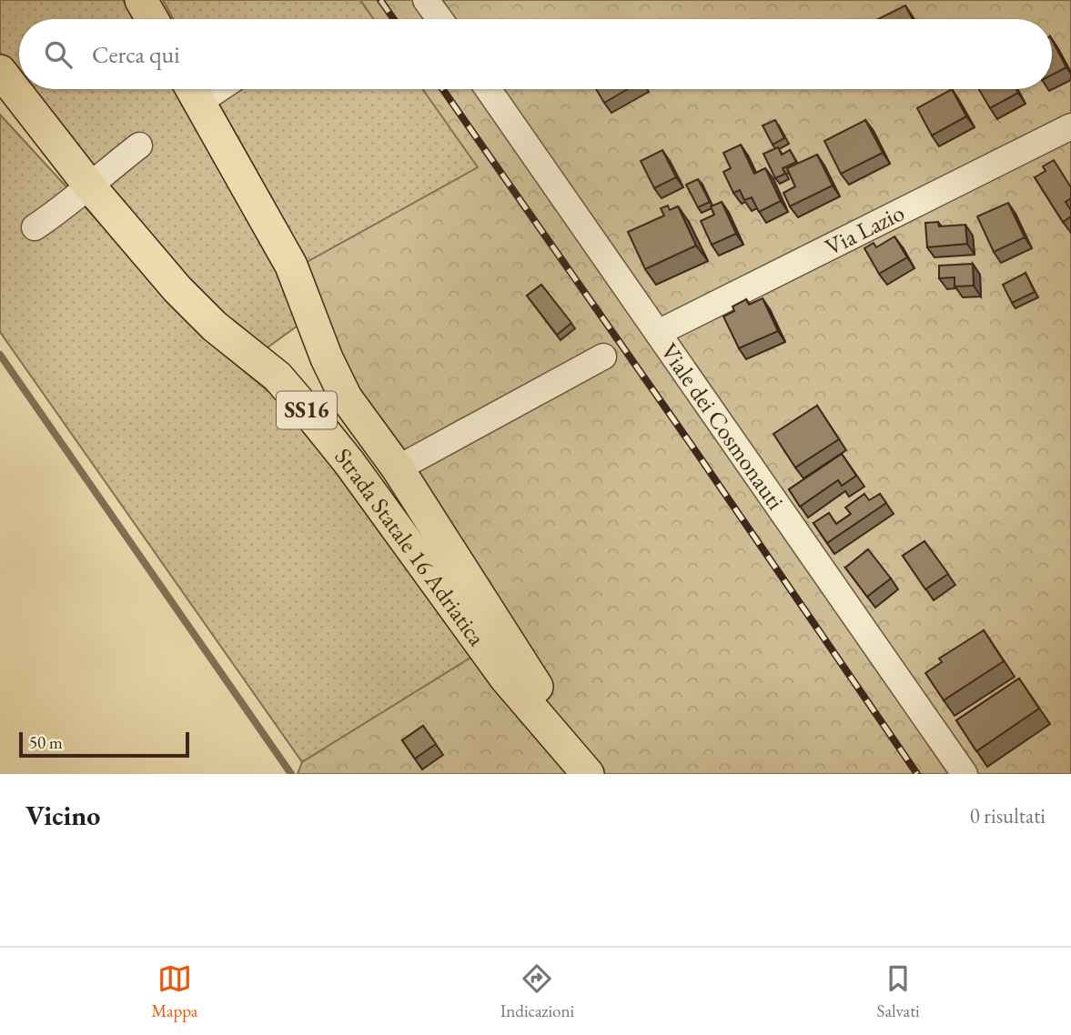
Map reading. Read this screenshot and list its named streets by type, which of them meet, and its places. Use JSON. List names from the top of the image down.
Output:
{
  "streets": {
    "main road": ["SS16", "Strada Statale 16 Adriatica"],
    "street": ["Via Lazio", "Viale dei Cosmonauti"]
  },
  "crossings": [
    ["Via Lazio", "Viale dei Cosmonauti"]
  ],
  "scale_bar": "50 m",
  "page": {
    "search": "Cerca qui",
    "scale": "50 m",
    "heading": ["Vicino", "0 risultati"],
    "nav": ["Mappa", "Indicazioni", "Salvati"]
  }
}
